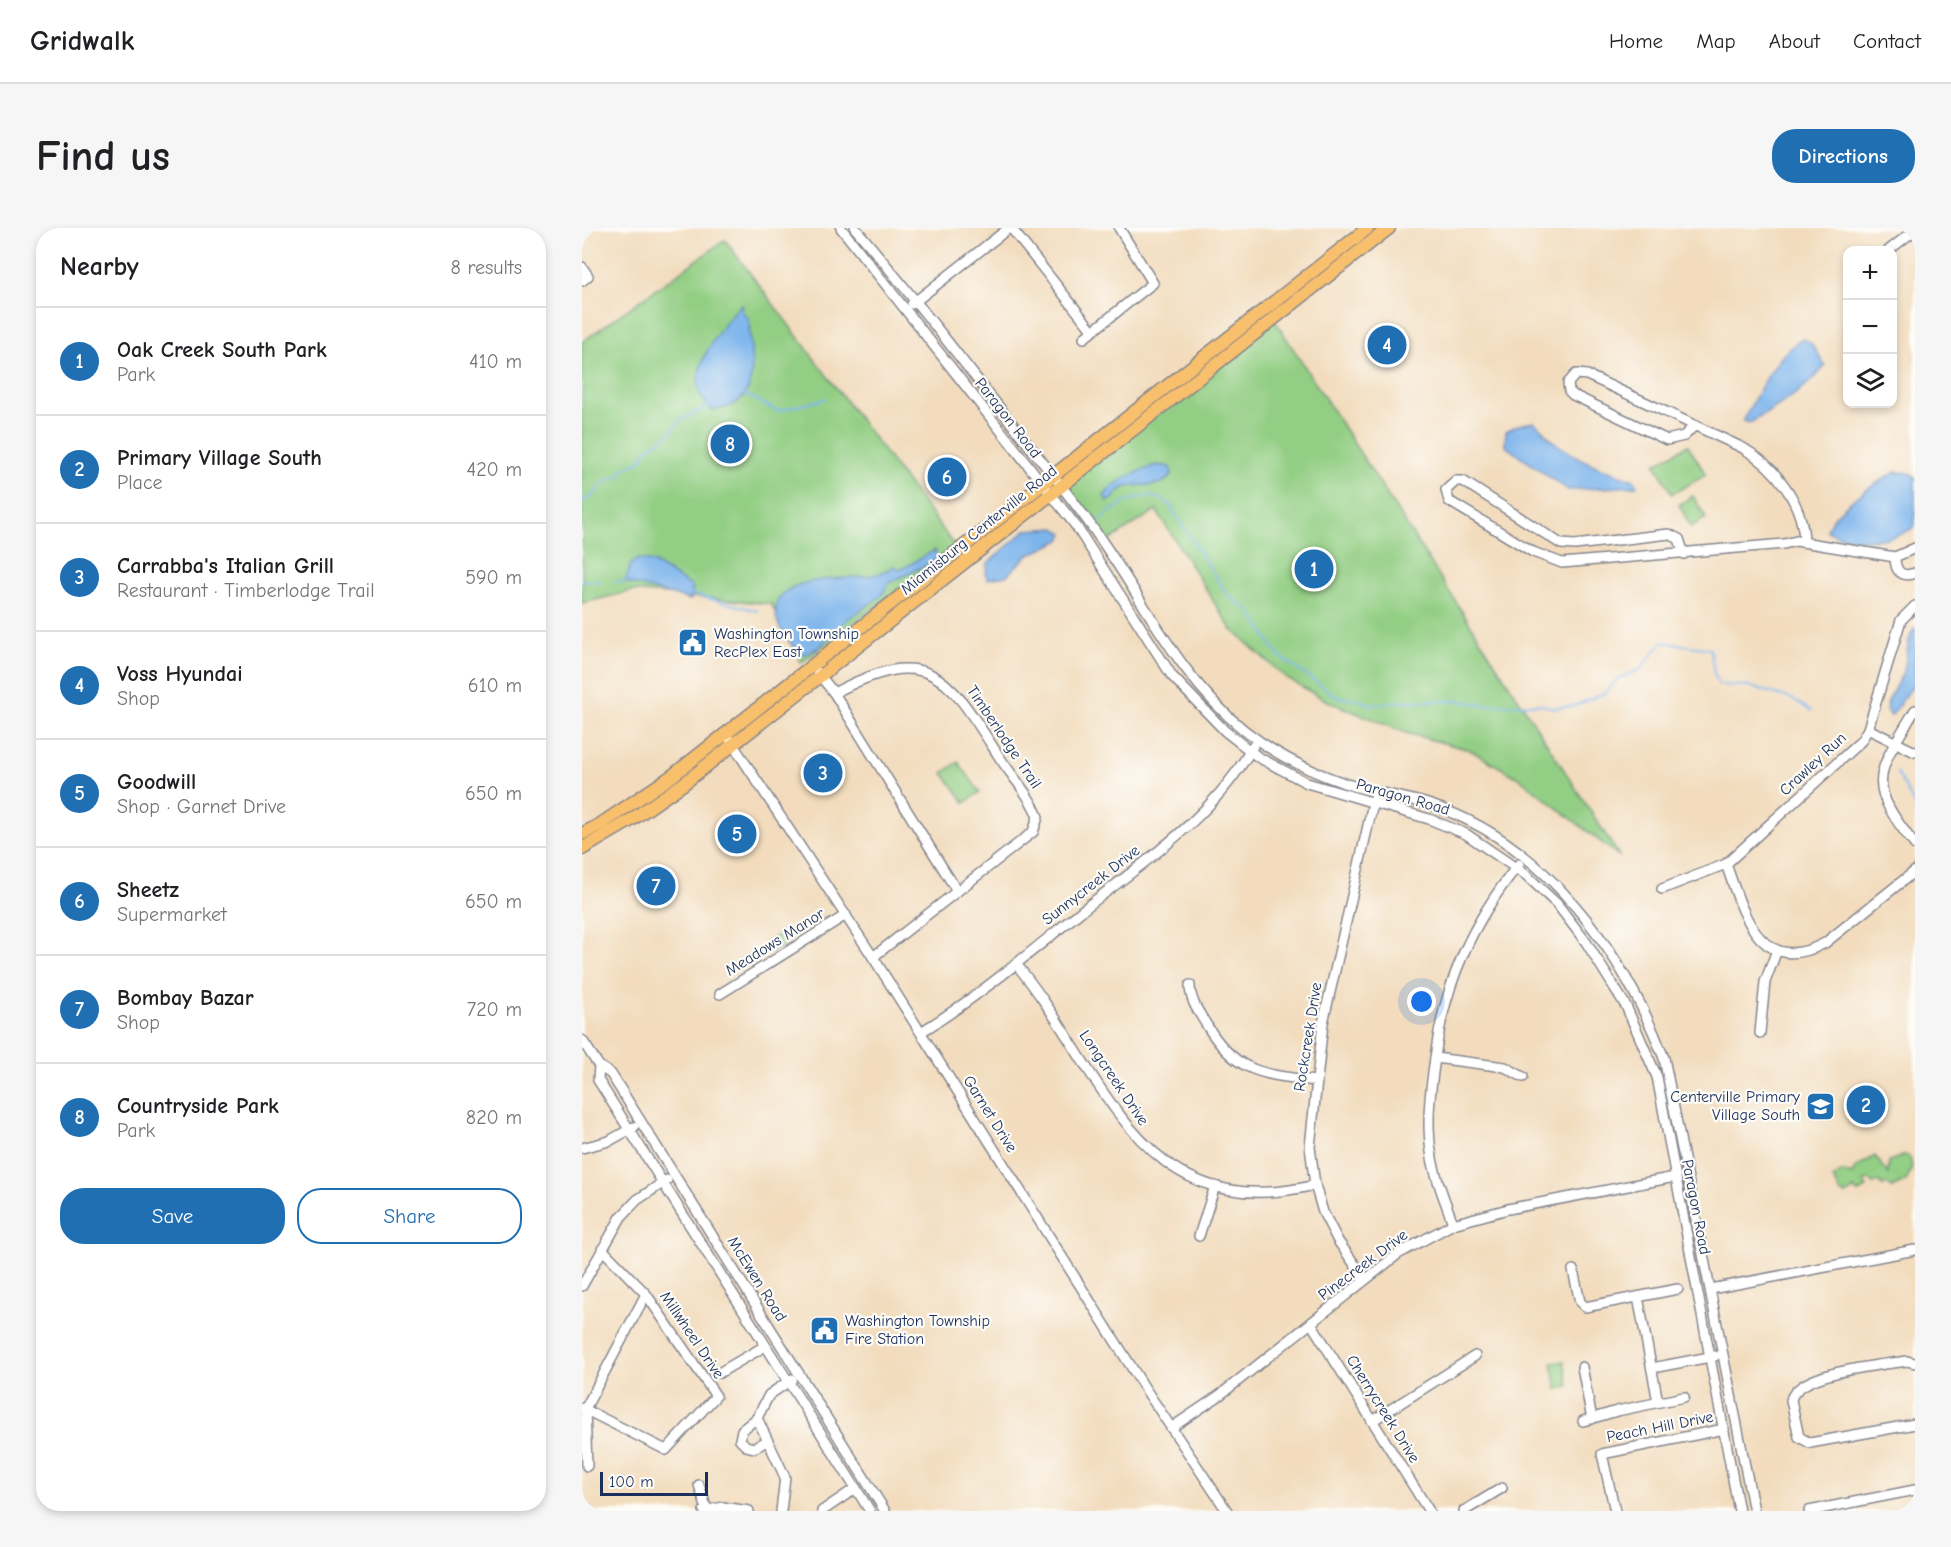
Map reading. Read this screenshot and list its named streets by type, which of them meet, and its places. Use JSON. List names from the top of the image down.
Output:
{
  "streets": {
    "main road": ["Miamisburg Centerville Road"],
    "street": [
      "Paragon Road",
      "Timberlodge Trail",
      "Crawley Run",
      "Sunnycreek Drive",
      "Meadows Manor",
      "Rockcreek Drive",
      "Longcreek Drive",
      "Garnet Drive",
      "Pinecreek Drive",
      "McEwen Road",
      "Millwheel Drive",
      "Cherrycreek Drive",
      "Peach Hill Drive"
    ]
  },
  "crossings": [
    ["Paragon Road", "Miamisburg Centerville Road"],
    ["Paragon Road", "Sunnycreek Drive"],
    ["Paragon Road", "Rockcreek Drive"],
    ["Paragon Road", "Pinecreek Drive"],
    ["Paragon Road", "Peach Hill Drive"],
    ["Miamisburg Centerville Road", "Garnet Drive"],
    ["Timberlodge Trail", "Garnet Drive"],
    ["Sunnycreek Drive", "Longcreek Drive"],
    ["Sunnycreek Drive", "Garnet Drive"],
    ["Meadows Manor", "Garnet Drive"],
    ["Rockcreek Drive", "Longcreek Drive"],
    ["Rockcreek Drive", "Pinecreek Drive"],
    ["Garnet Drive", "Pinecreek Drive"],
    ["Pinecreek Drive", "Cherrycreek Drive"]
  ],
  "places": {
    "public building": ["Washington Township RecPlex East", "Washington Township Fire Station"],
    "school or university": ["Centerville Primary Village South"]
  },
  "scale_bar": "100 m",
  "page": {
    "header": "Gridwalk",
    "nav": [
      "Home",
      "Map",
      "About",
      "Contact"
    ],
    "buttons": [
      "Directions",
      ["Save", "Share"]
    ],
    "title": "Find us",
    "heading": ["Nearby", "8 results"],
    "map_buttons": ["+", "−"],
    "list": [
      {
        "mark": "1",
        "name": "Oak Creek South Park",
        "note": "Park",
        "value": "410 m"
      },
      {
        "mark": "2",
        "name": "Primary Village South",
        "note": "Place",
        "value": "420 m"
      },
      {
        "mark": "3",
        "name": "Carrabba's Italian Grill",
        "note": "Restaurant · Timberlodge Trail",
        "value": "590 m"
      },
      {
        "mark": "4",
        "name": "Voss Hyundai",
        "note": "Shop",
        "value": "610 m"
      },
      {
        "mark": "5",
        "name": "Goodwill",
        "note": "Shop · Garnet Drive",
        "value": "650 m"
      },
      {
        "mark": "6",
        "name": "Sheetz",
        "note": "Supermarket",
        "value": "650 m"
      },
      {
        "mark": "7",
        "name": "Bombay Bazar",
        "note": "Shop",
        "value": "720 m"
      },
      {
        "mark": "8",
        "name": "Countryside Park",
        "note": "Park",
        "value": "820 m"
      }
    ],
    "pins": [
      "4",
      "8",
      "6",
      "1",
      "3",
      "5",
      "7",
      "2"
    ],
    "scale": "100 m"
  }
}
